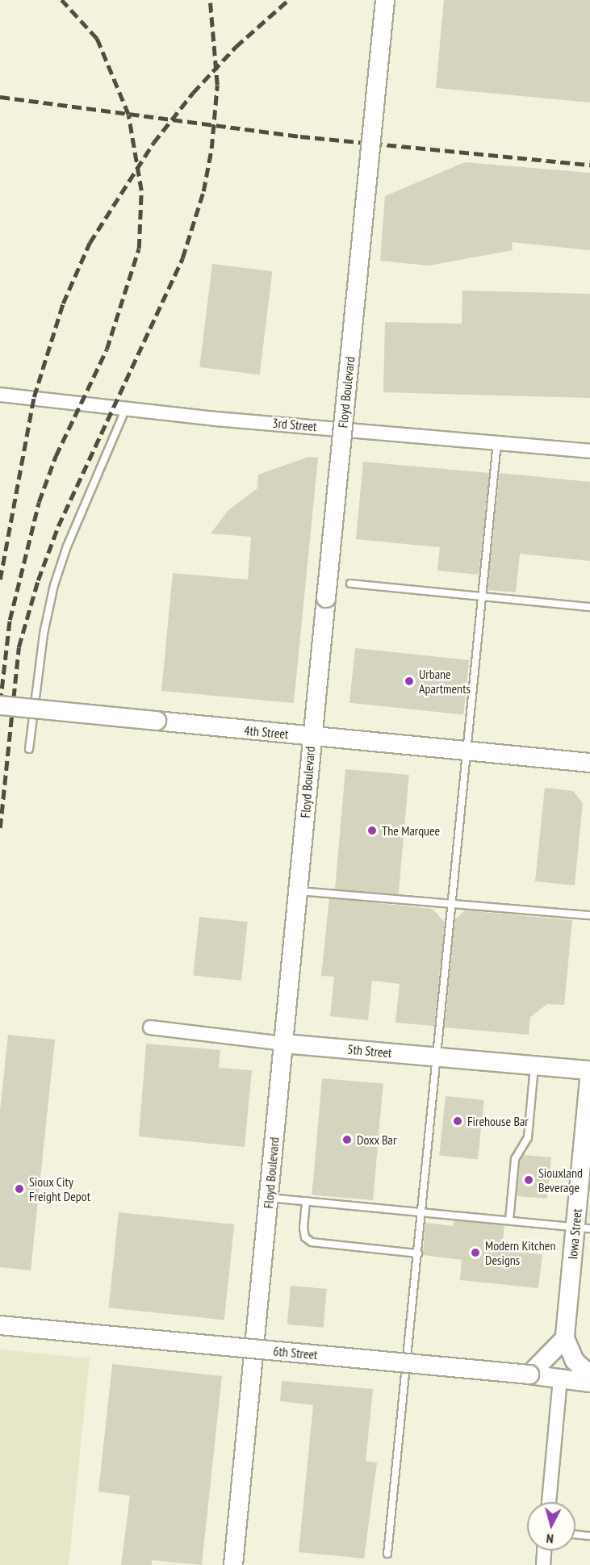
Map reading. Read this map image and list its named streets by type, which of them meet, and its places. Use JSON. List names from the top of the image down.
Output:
{
  "streets": {
    "main road": [
      "Floyd Boulevard",
      "4th Street",
      "5th Street",
      "Iowa Street",
      "6th Street"
    ],
    "street": ["3rd Street"]
  },
  "crossings": [
    ["Floyd Boulevard", "4th Street"],
    ["Floyd Boulevard", "5th Street"],
    ["5th Street", "Iowa Street"]
  ],
  "places": [
    "Urbane Apartments",
    "The Marquee",
    "Firehouse Bar",
    "Doxx Bar",
    "Siouxland Beverage",
    "Sioux City Freight Depot",
    "Modern Kitchen Designs"
  ],
  "north": "bottom"
}
